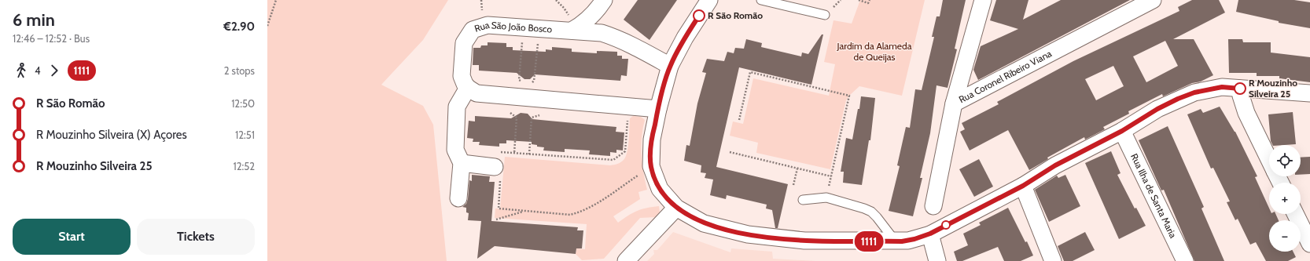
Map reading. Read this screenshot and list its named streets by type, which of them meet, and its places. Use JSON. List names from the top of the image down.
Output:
{
  "streets": {
    "street": ["Rua São João Bosco", "Rua Coronel Ribeiro Viana", "Rua Ilha de Santa Maria"]
  },
  "parks": ["Jardim da Alameda de Queijas"],
  "places": ["R São Romão", "R Mouzinho Silveira 25"],
  "lines": ["bus line 1111"],
  "page": {
    "heading": ["6 min", "12:46 – 12:52 · Bus", "€2.90"],
    "on_map": "1111",
    "legs": ["4", "1111", "2 stops"],
    "list": [
      {
        "name": "R São Romão",
        "value": "12:50"
      },
      {
        "name": "R Mouzinho Silveira (X) Açores",
        "value": "12:51"
      },
      {
        "name": "R Mouzinho Silveira 25",
        "value": "12:52"
      }
    ],
    "map_buttons": ["+", "−"],
    "buttons": ["Start", "Tickets"]
  }
}
